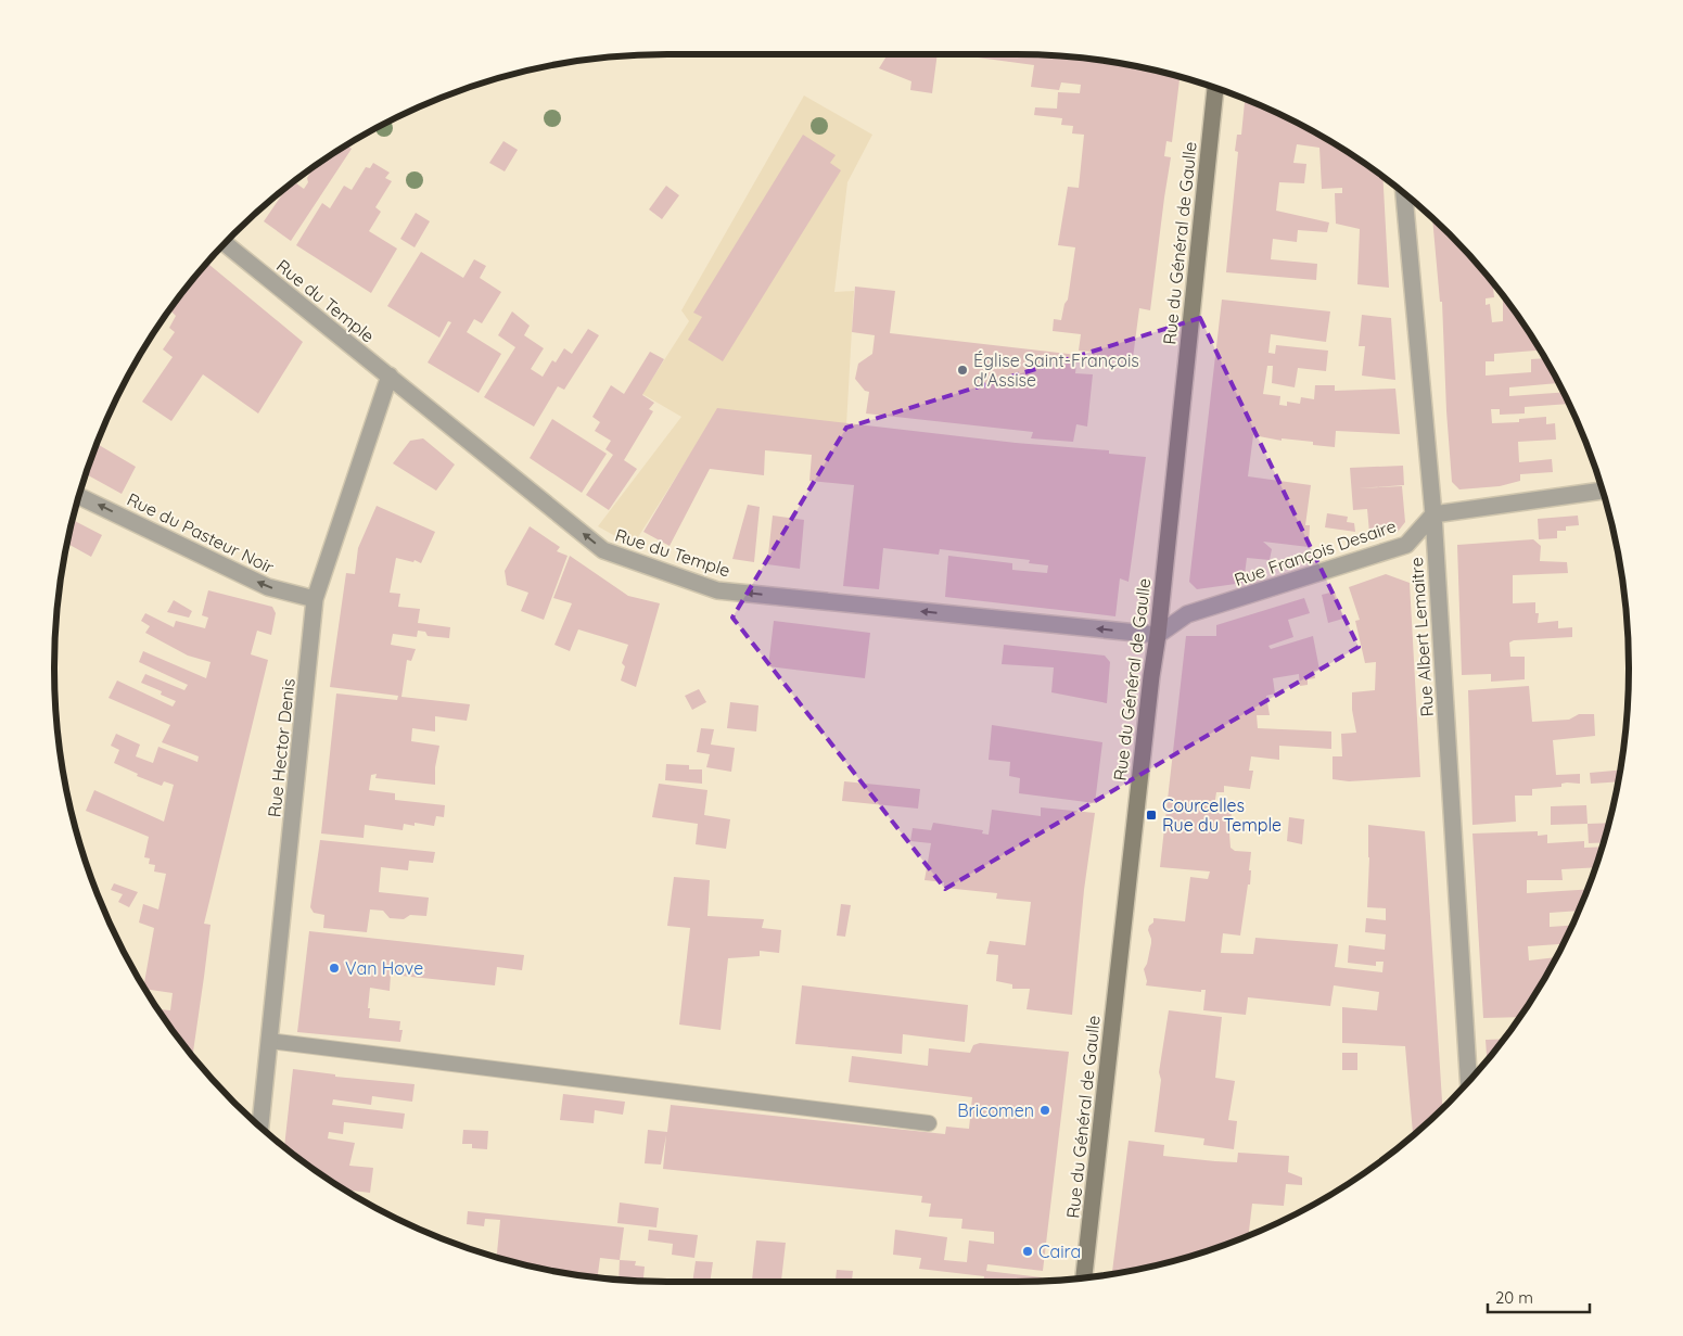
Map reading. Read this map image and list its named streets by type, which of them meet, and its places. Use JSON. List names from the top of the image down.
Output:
{
  "streets": {
    "main road": ["Rue du Général de Gaulle"],
    "street": [
      "Rue du Temple",
      "Rue du Pasteur Noir",
      "Rue François Desaire",
      "Rue Albert Lemaitre",
      "Rue Hector Denis"
    ]
  },
  "crossings": [
    ["Rue du Général de Gaulle", "Rue du Temple"],
    ["Rue du Général de Gaulle", "Rue François Desaire"],
    ["Rue du Temple", "Rue François Desaire"],
    ["Rue du Temple", "Rue Hector Denis"],
    ["Rue du Pasteur Noir", "Rue Hector Denis"],
    ["Rue François Desaire", "Rue Albert Lemaitre"]
  ],
  "one_way": ["Rue du Temple", "Rue du Pasteur Noir"],
  "places": {
    "other": [
      "Église Saint-François d'Assise",
      "Van Hove",
      "Bricomen",
      "Caira"
    ],
    "transit": ["Courcelles Rue du Temple"]
  },
  "scale_bar": "20 m"
}
